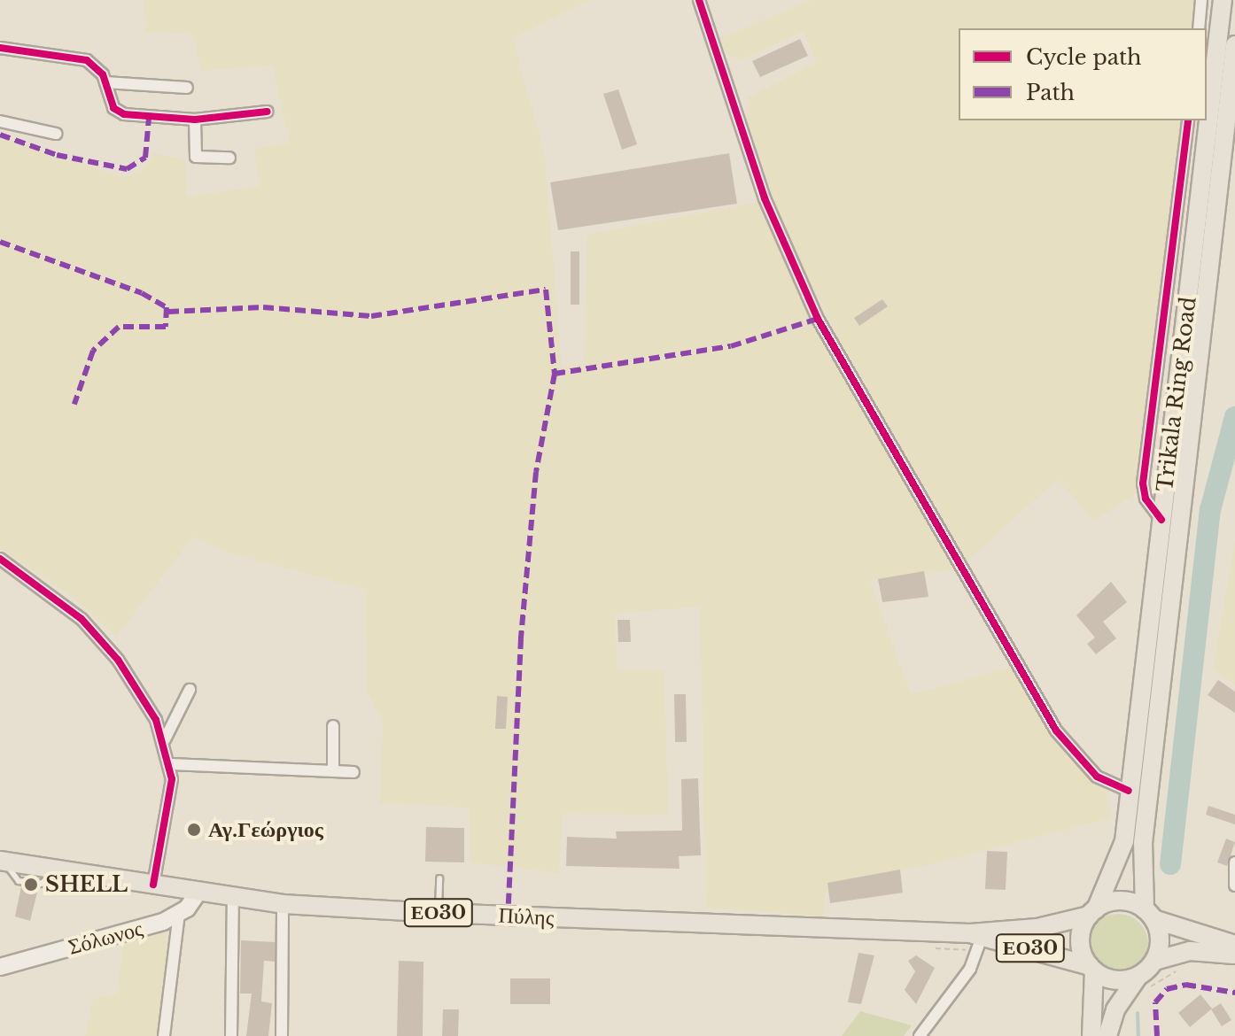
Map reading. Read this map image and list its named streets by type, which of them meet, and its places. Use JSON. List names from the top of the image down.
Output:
{
  "streets": {
    "main road": ["Trikala Ring Road", "ΕΟ30", "Πύλης"],
    "street": ["Σόλωνος"]
  },
  "crossings": [
    ["Trikala Ring Road", "ΕΟ30"],
    ["ΕΟ30", "Πύλης"]
  ],
  "places": ["Αγ.Γεώργιος", "SHELL"],
  "legend": ["Cycle path", "Path"]
}
